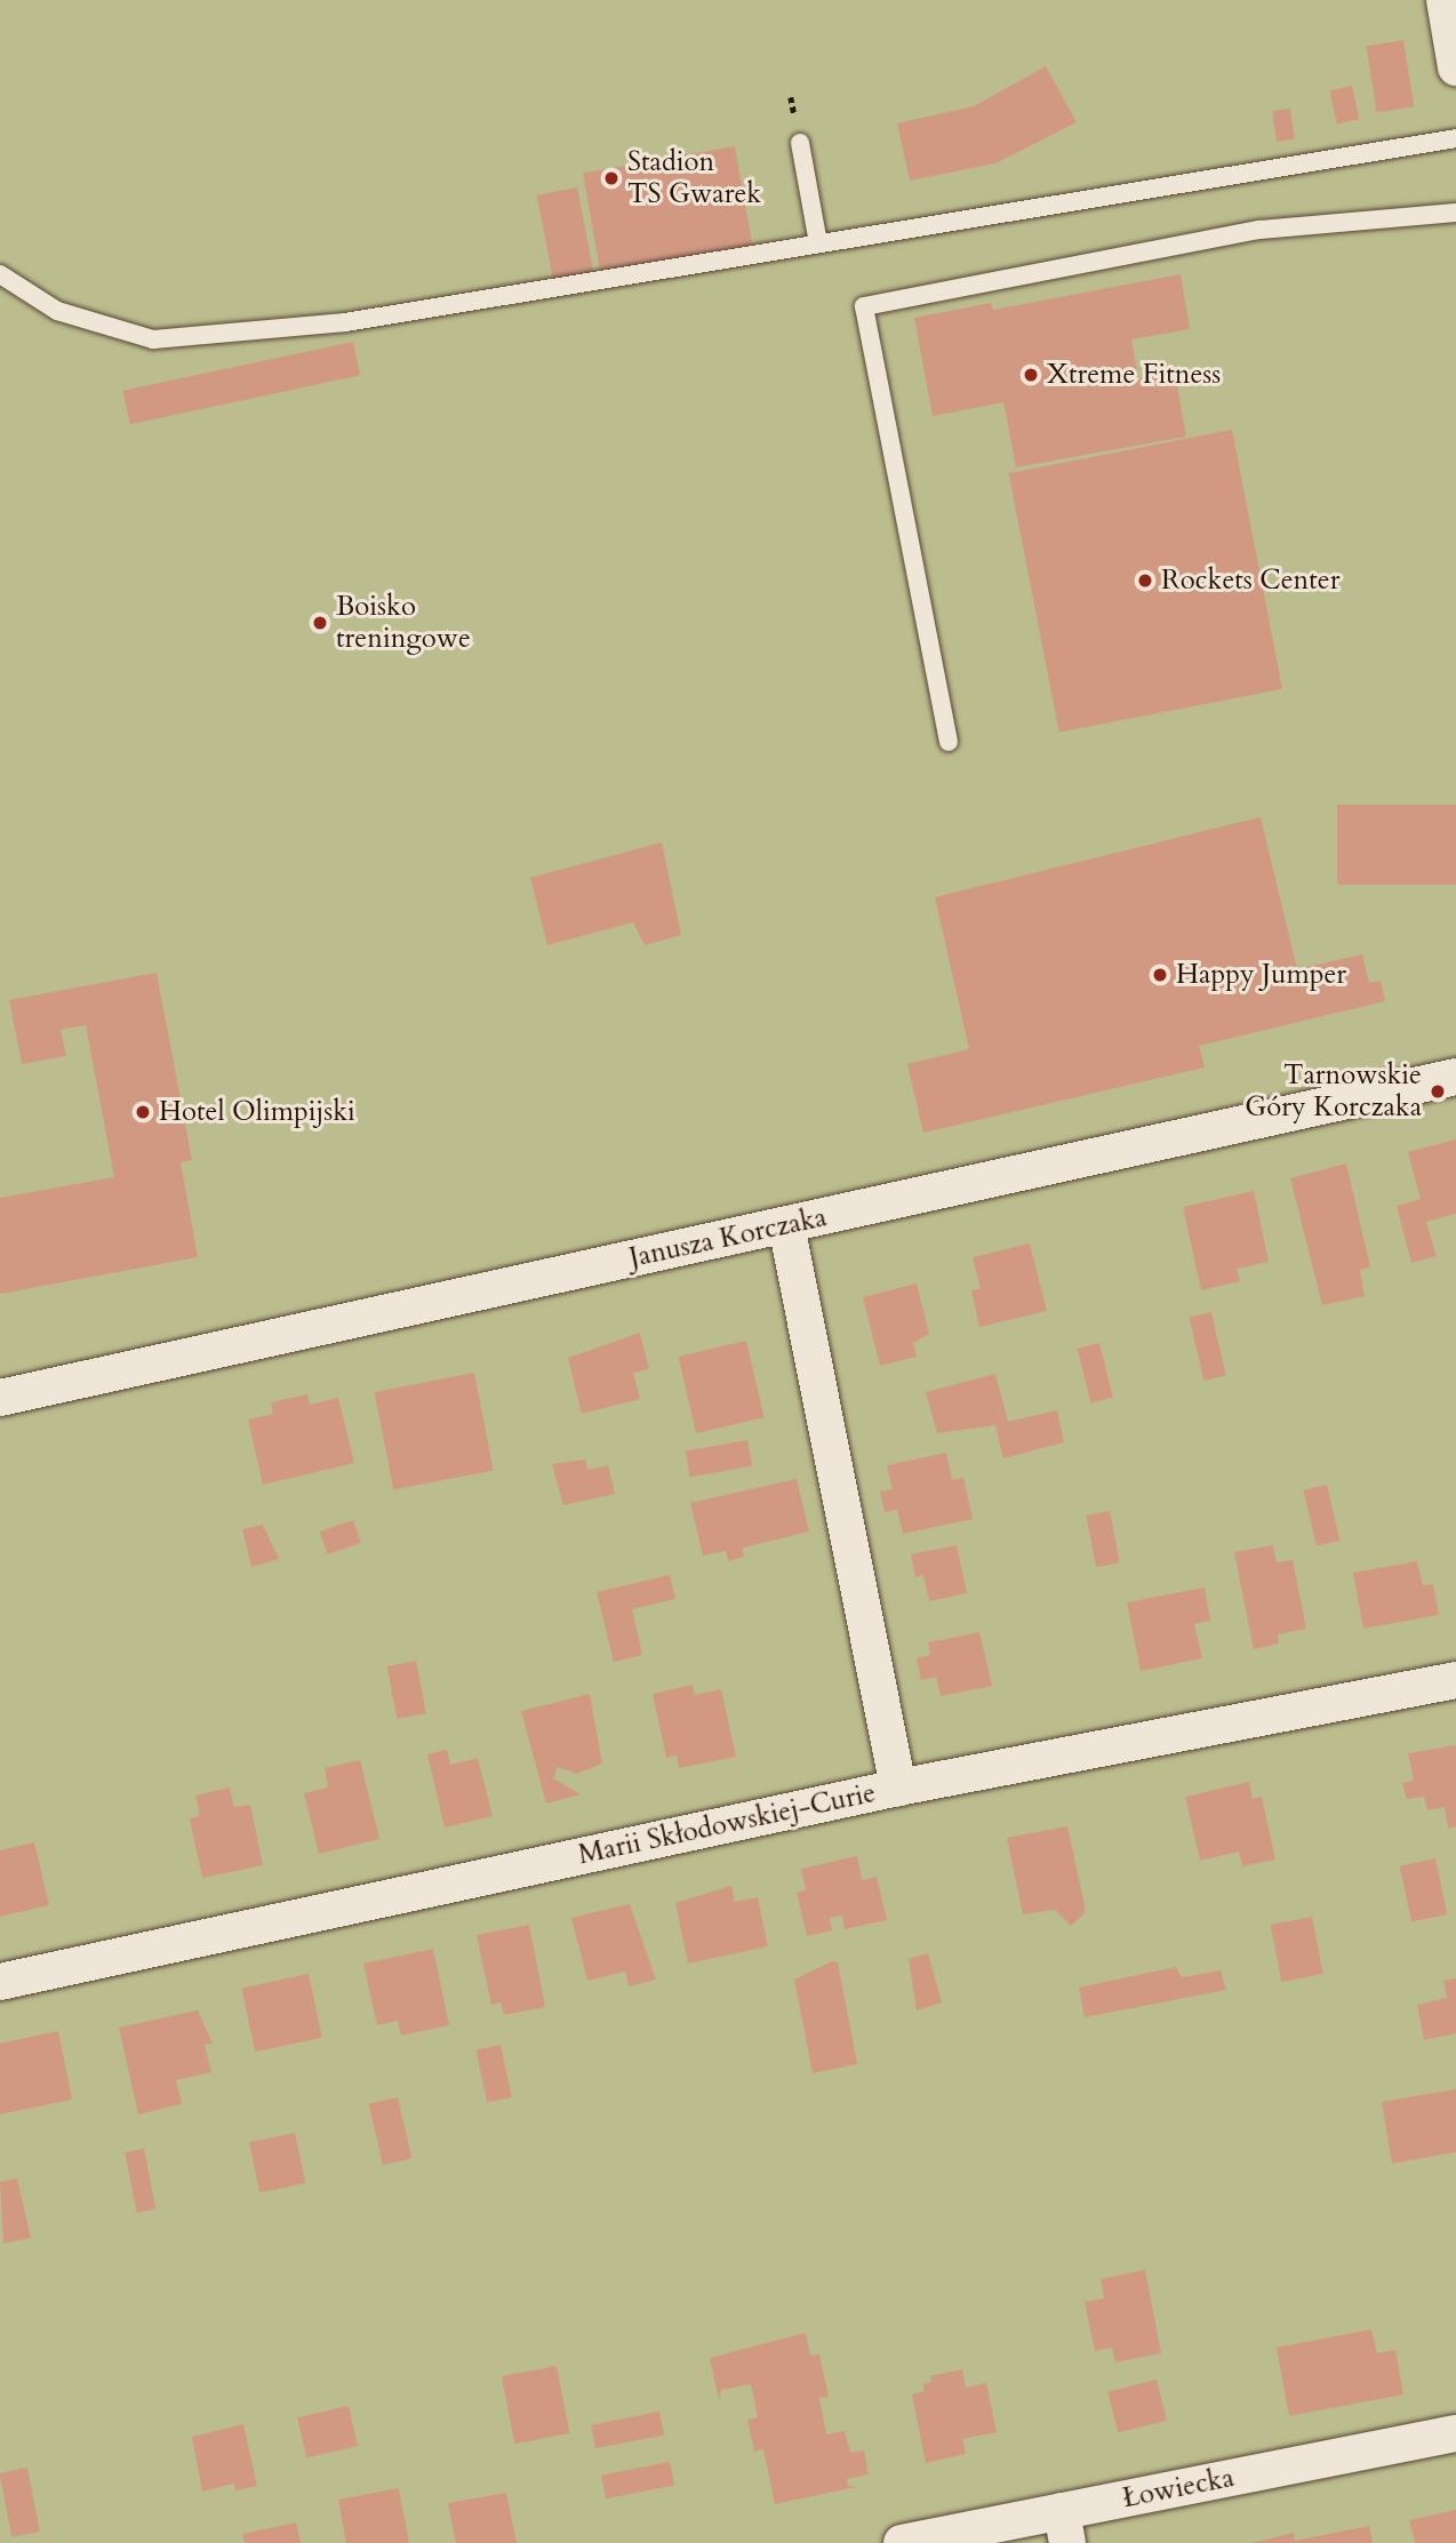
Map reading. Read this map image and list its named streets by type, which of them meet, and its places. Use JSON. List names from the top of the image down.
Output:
{
  "streets": {
    "street": ["Janusza Korczaka", "Marii Skłodowskiej-Curie", "Łowiecka"]
  },
  "places": [
    "Stadion TS Gwarek",
    "Xtreme Fitness",
    "Rockets Center",
    "Boisko treningowe",
    "Happy Jumper",
    "Tarnowskie Góry Korczaka",
    "Hotel Olimpijski"
  ]
}
